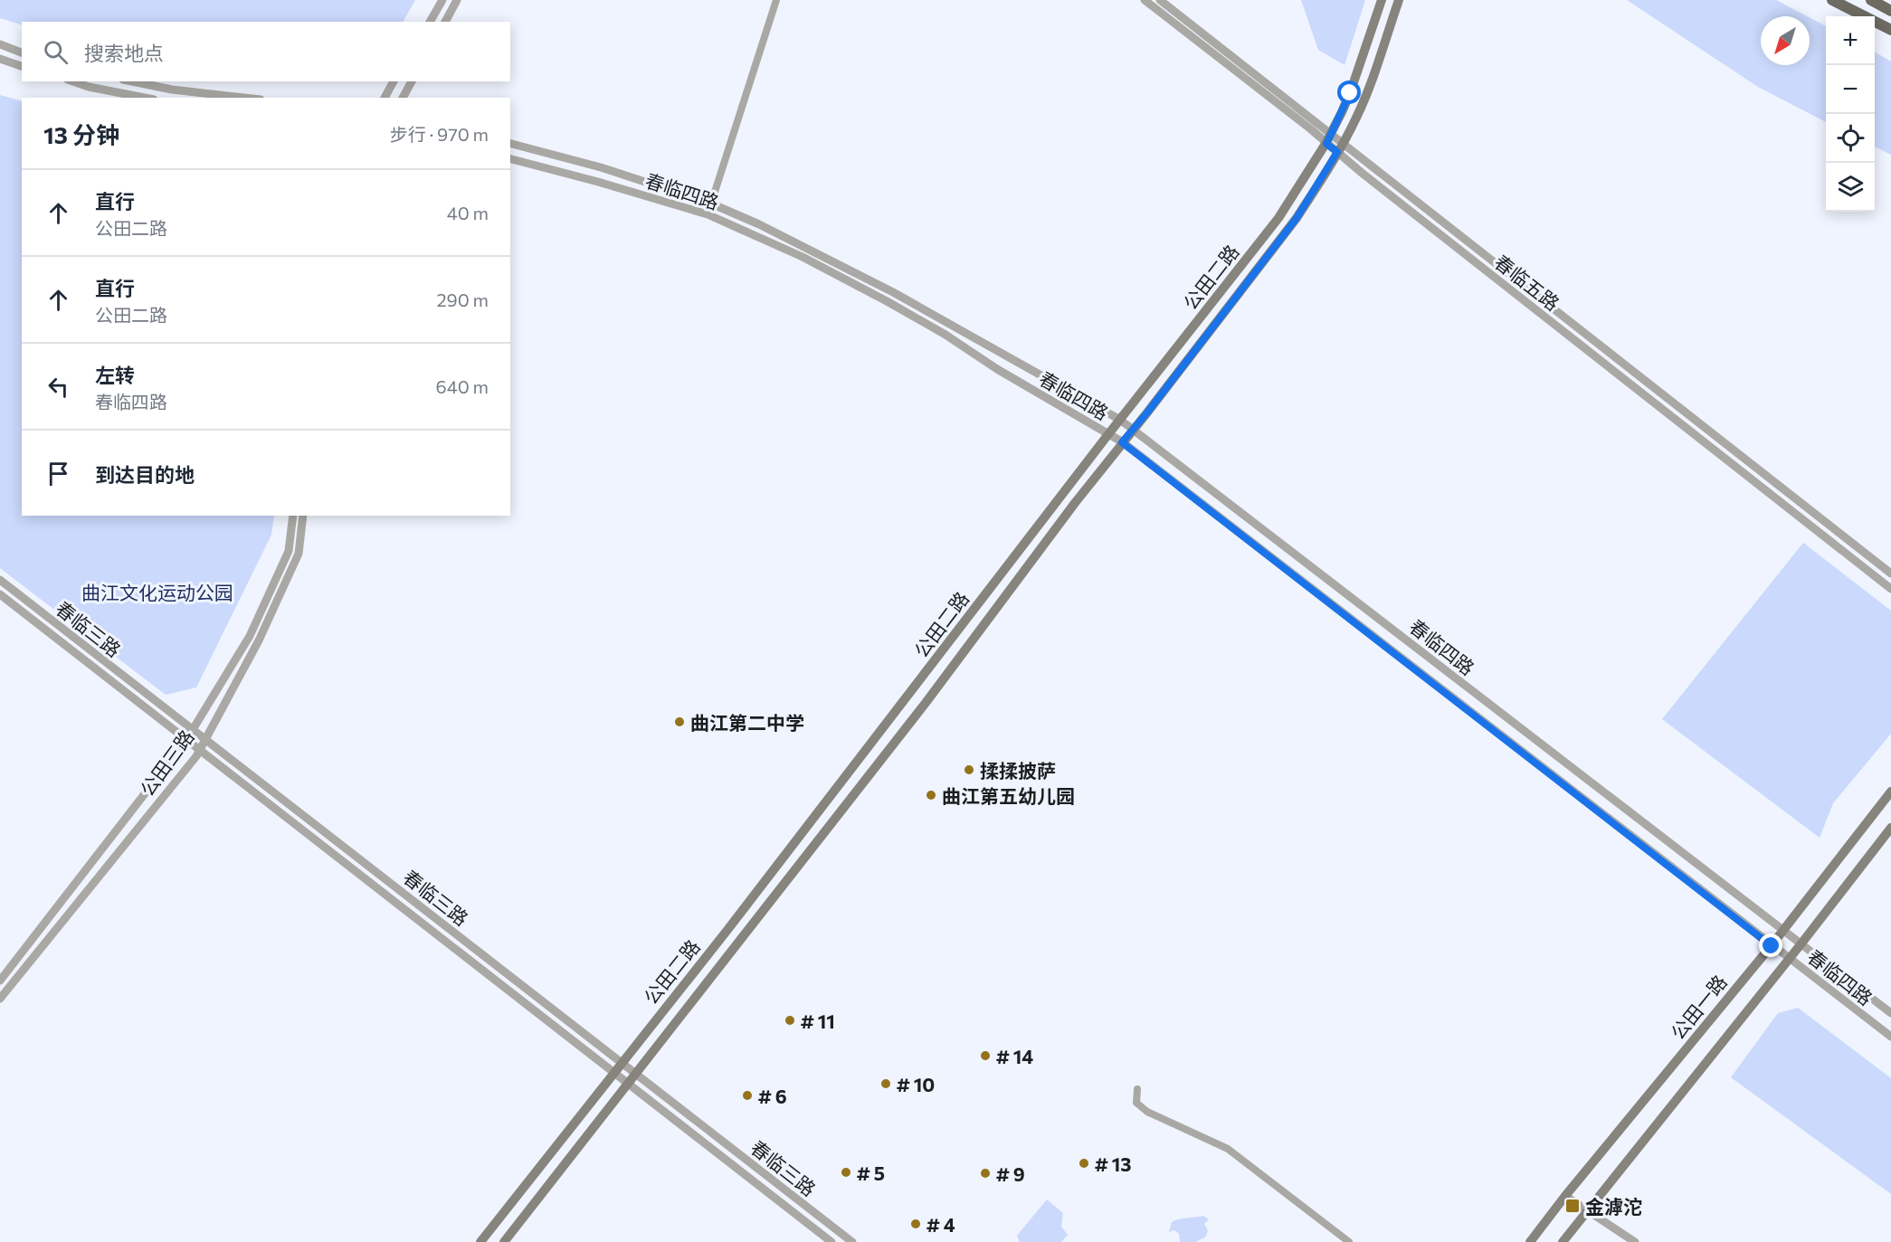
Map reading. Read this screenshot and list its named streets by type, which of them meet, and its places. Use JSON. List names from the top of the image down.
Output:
{
  "streets": {
    "main road": ["公田二路", "公田一路"],
    "street": [
      "春临四路",
      "春临五路",
      "春临三路",
      "公田三路"
    ]
  },
  "crossings": [
    ["春临四路", "公田二路"],
    ["春临四路", "公田一路"],
    ["公田二路", "春临五路"],
    ["公田二路", "春临三路"],
    ["春临三路", "公田三路"]
  ],
  "parks": ["曲江文化运动公园"],
  "places": {
    "other": [
      "曲江第二中学",
      "揉揉披萨",
      "曲江第五幼儿园",
      "# 11",
      "# 14",
      "# 10",
      "# 6",
      "# 13",
      "# 5",
      "# 9",
      "# 4"
    ],
    "transit": ["金滹沱"]
  },
  "north": "bottom left",
  "page": {
    "map_buttons": ["+", "−"],
    "search": "搜索地点",
    "heading": ["13 分钟", "步行 · 970 m"],
    "list": [
      ["直行", "公田二路", "40 m"],
      ["直行", "公田二路", "290 m"],
      ["左转", "春临四路", "640 m"],
      "到达目的地"
    ]
  }
}
